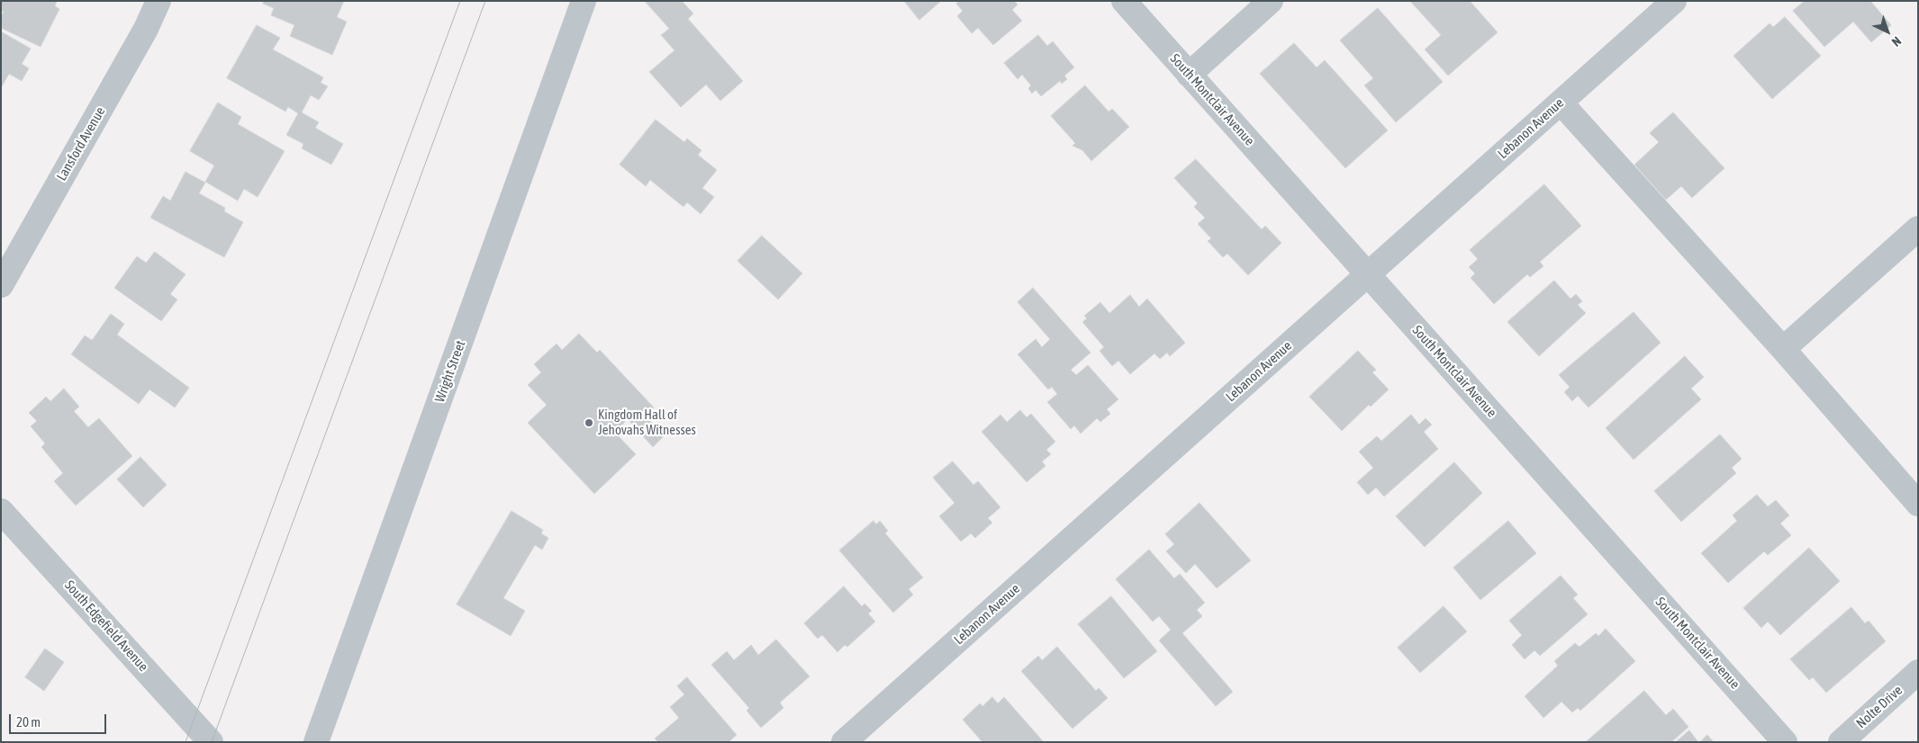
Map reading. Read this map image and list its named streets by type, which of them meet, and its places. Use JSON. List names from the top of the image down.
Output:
{
  "streets": {
    "street": [
      "South Montclair Avenue",
      "Lebanon Avenue",
      "Lansford Avenue",
      "Wright Street",
      "South Edgefield Avenue",
      "Nolte Drive"
    ]
  },
  "crossings": [
    ["South Montclair Avenue", "Lebanon Avenue"]
  ],
  "places": ["Kingdom Hall of Jehovahs Witnesses"],
  "scale_bar": "20 m",
  "north": "bottom right"
}
